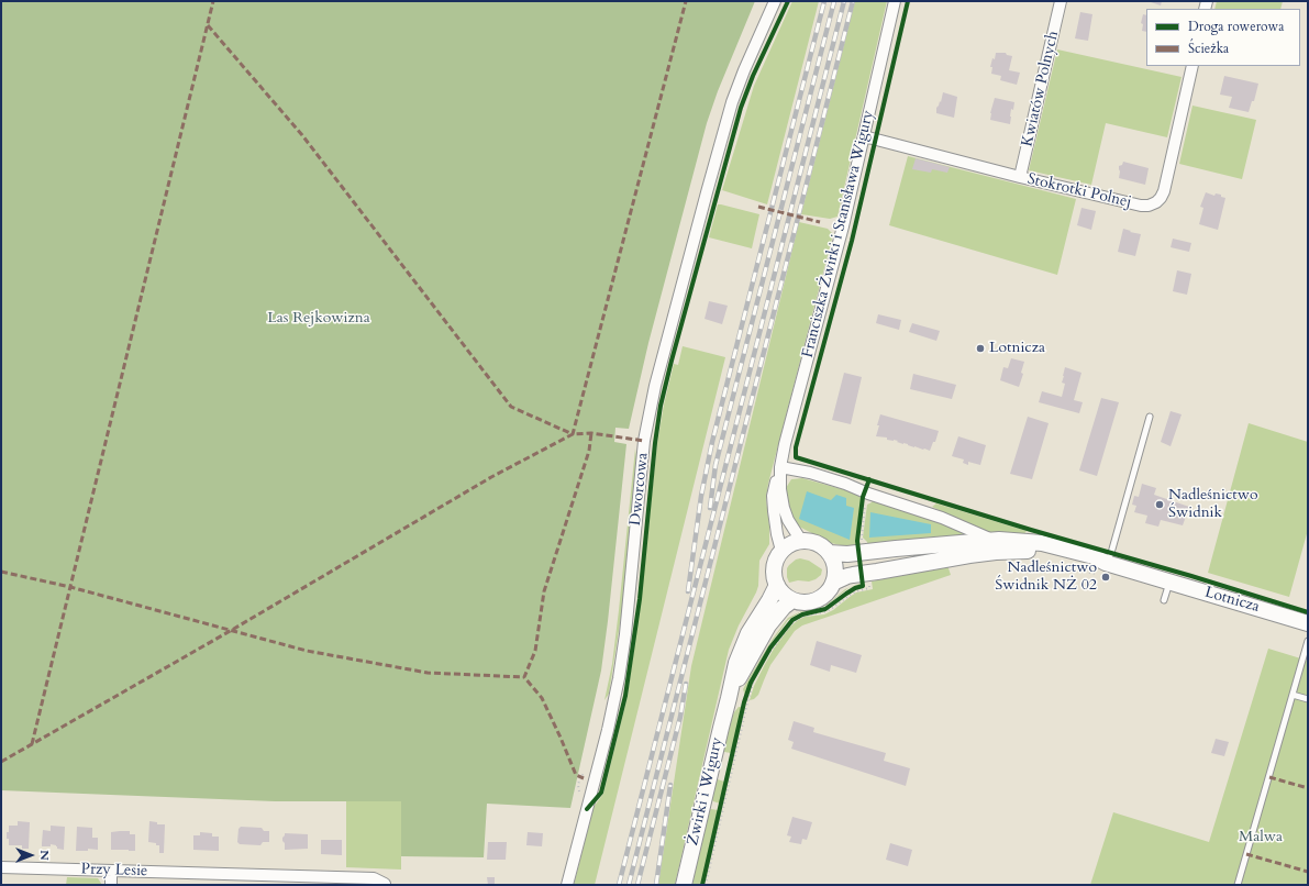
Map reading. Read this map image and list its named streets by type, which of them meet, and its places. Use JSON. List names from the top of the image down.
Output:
{
  "streets": {
    "main road": ["Lotnicza", "Żwirki i Wigury"],
    "street": [
      "Kwiatów Polnych",
      "Stokrotki Polnej",
      "Franciszka Żwirki i Stanisława Wigury",
      "Dworcowa",
      "Przy Lesie"
    ]
  },
  "crossings": [
    ["Kwiatów Polnych", "Stokrotki Polnej"],
    ["Stokrotki Polnej", "Franciszka Żwirki i Stanisława Wigury"],
    ["Lotnicza", "Żwirki i Wigury"]
  ],
  "parks": ["Las Rejkowizna", "Malwa"],
  "places": ["Lotnicza", "Nadleśnictwo Świdnik", "Nadleśnictwo Świdnik NŻ 02"],
  "legend": ["Droga rowerowa", "Ścieżka"],
  "north": "right"
}
